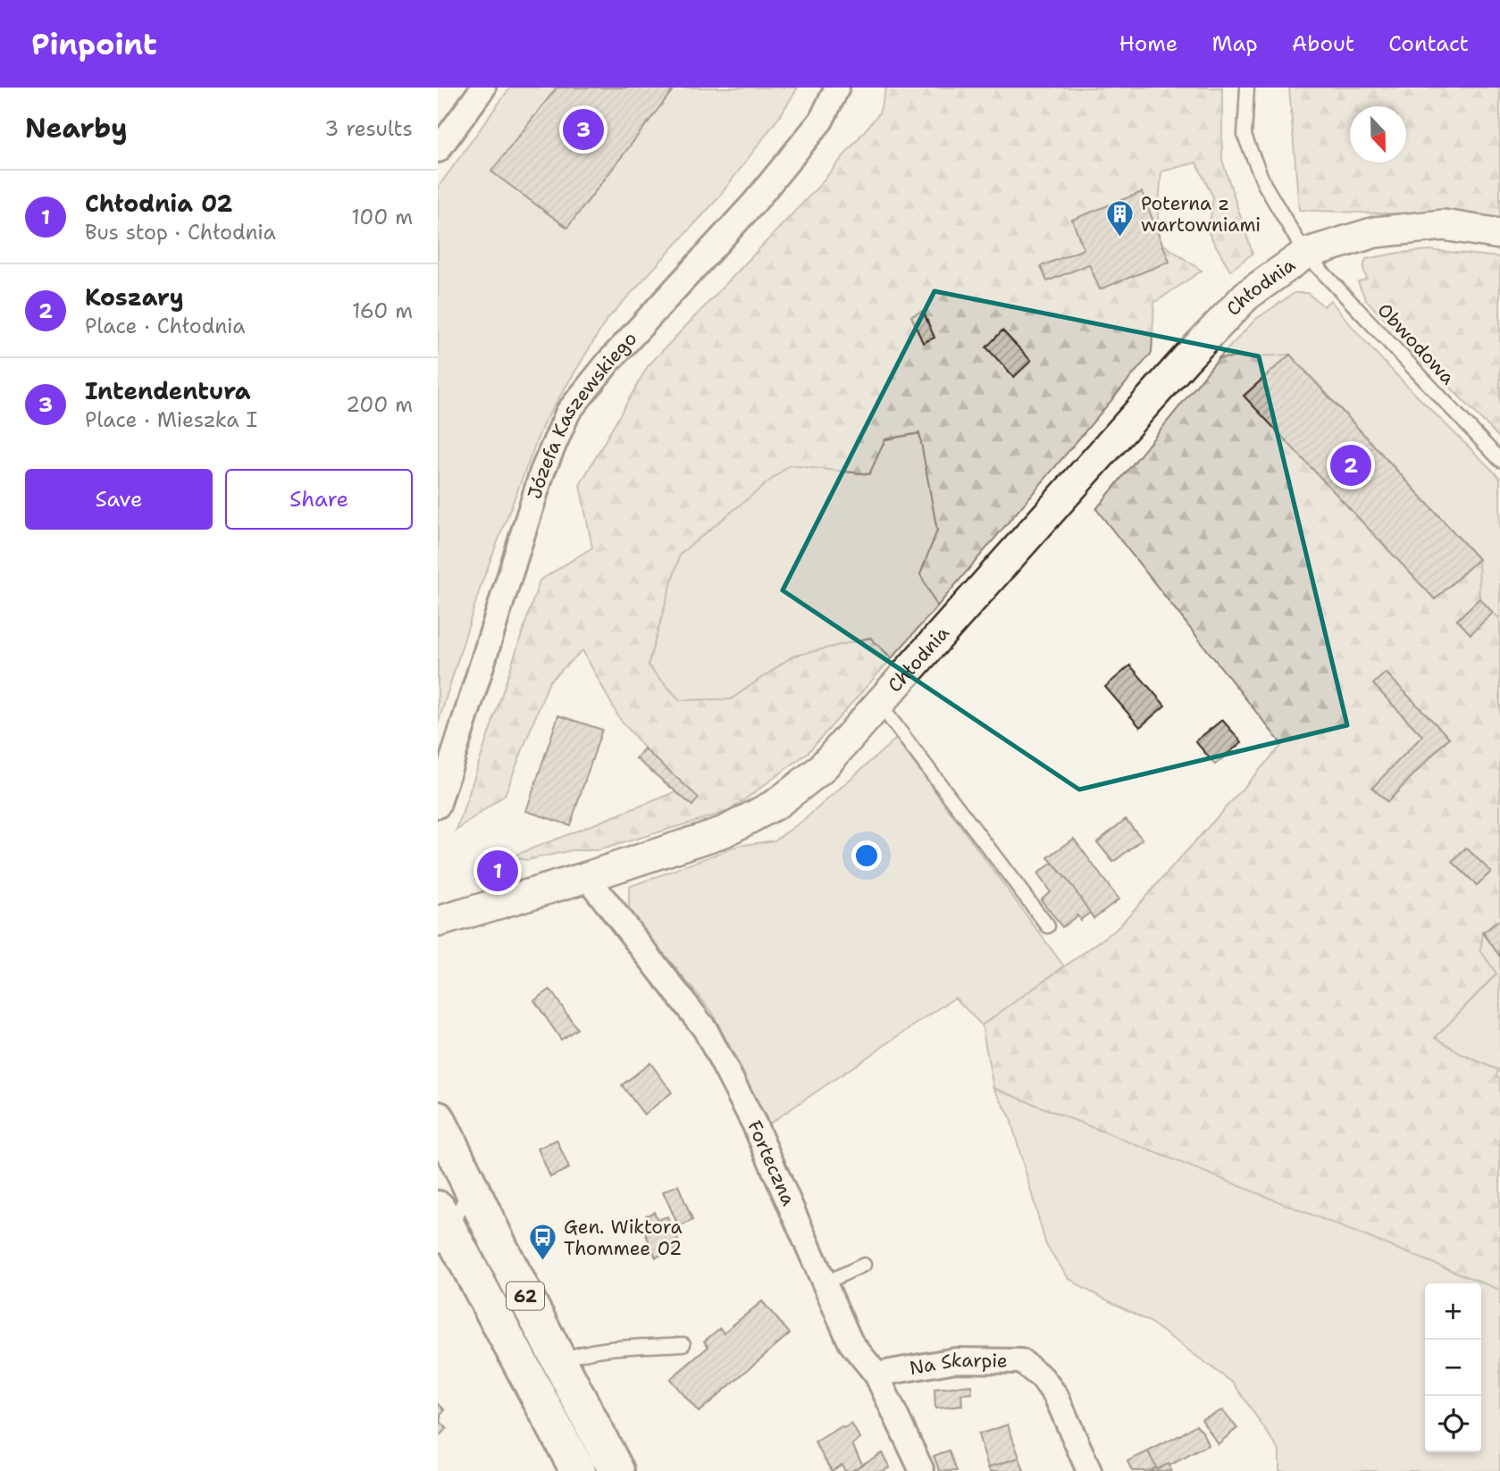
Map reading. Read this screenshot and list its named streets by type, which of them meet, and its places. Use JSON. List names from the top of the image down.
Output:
{
  "streets": {
    "main road": ["62"],
    "street": [
      "Chłodnia",
      "Józefa Kaszewskiego",
      "Forteczna",
      "Na Skarpie"
    ],
    "lane": ["Obwodowa"]
  },
  "crossings": [
    ["Chłodnia", "Obwodowa"],
    ["Chłodnia", "Forteczna"],
    ["Forteczna", "Na Skarpie"]
  ],
  "places": {
    "building": ["Poterna z wartowniami"],
    "bus stop": ["Gen. Wiktora Thommee 02"]
  },
  "north": "bottom",
  "page": {
    "header": "Pinpoint",
    "nav": [
      "Home",
      "Map",
      "About",
      "Contact"
    ],
    "heading": ["Nearby", "3 results"],
    "pins": ["3", "2", "1"],
    "list": [
      {
        "mark": "1",
        "name": "Chłodnia 02",
        "note": "Bus stop · Chłodnia",
        "value": "100 m"
      },
      {
        "mark": "2",
        "name": "Koszary",
        "note": "Place · Chłodnia",
        "value": "160 m"
      },
      {
        "mark": "3",
        "name": "Intendentura",
        "note": "Place · Mieszka I",
        "value": "200 m"
      }
    ],
    "buttons": ["Save", "Share"],
    "map_buttons": ["+", "−"]
  }
}
